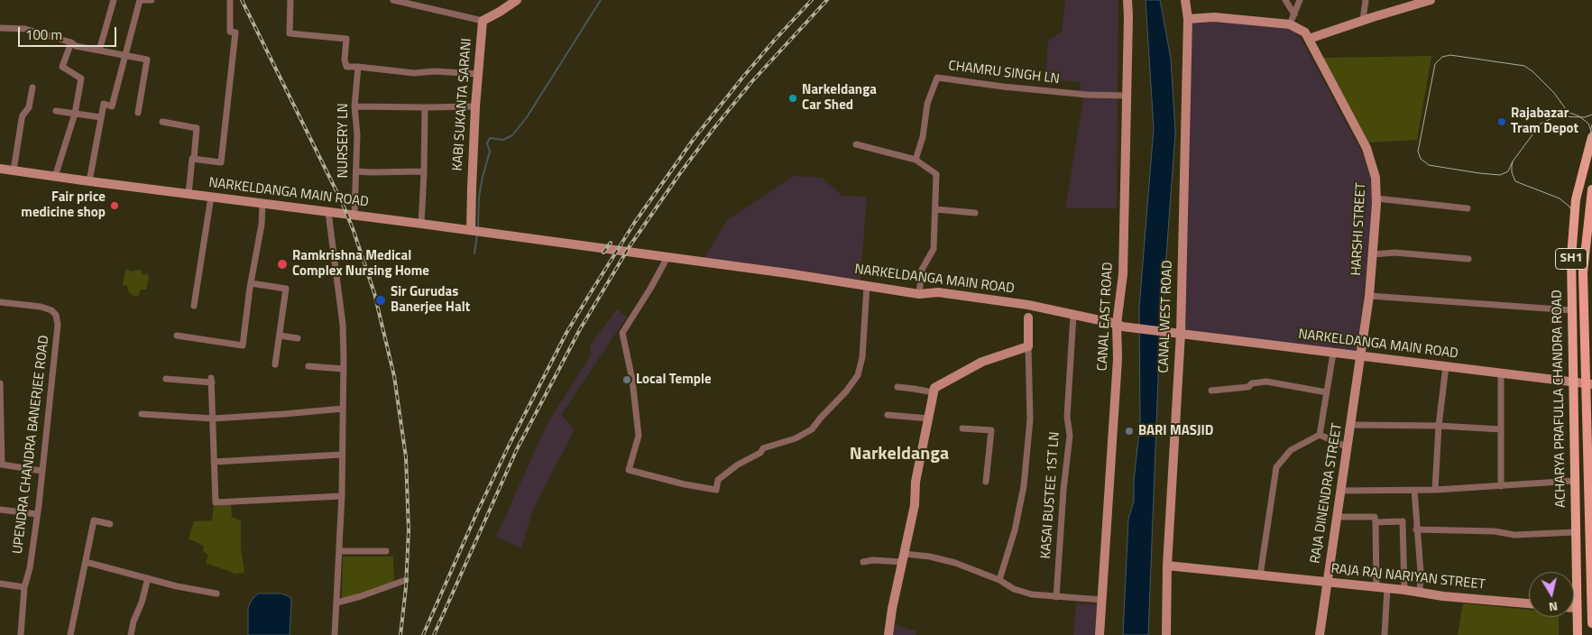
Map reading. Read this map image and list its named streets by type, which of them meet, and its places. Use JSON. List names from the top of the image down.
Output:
{
  "streets": {
    "main road": [
      "KABI SUKANTA SARANI",
      "NARKELDANGA MAIN ROAD",
      "HARSHI STREET",
      "SH1",
      "CANAL EAST ROAD",
      "CANAL WEST ROAD",
      "ACHARYA PRAFULLA CHANDRA ROAD",
      "RAJA DINENDRA STREET",
      "RAJA RAJ NARIYAN STREET"
    ],
    "street": [
      "CHAMRU SINGH LN",
      "NURSERY LN",
      "UPENDRA CHANDRA BANERJEE ROAD",
      "KASAI BUSTEE 1ST LN"
    ]
  },
  "crossings": [
    ["CHAMRU SINGH LN", "CANAL EAST ROAD"],
    ["KABI SUKANTA SARANI", "NARKELDANGA MAIN ROAD"],
    ["NURSERY LN", "NARKELDANGA MAIN ROAD"],
    ["NARKELDANGA MAIN ROAD", "HARSHI STREET"],
    ["NARKELDANGA MAIN ROAD", "CANAL EAST ROAD"],
    ["NARKELDANGA MAIN ROAD", "CANAL WEST ROAD"],
    ["NARKELDANGA MAIN ROAD", "ACHARYA PRAFULLA CHANDRA ROAD"],
    ["NARKELDANGA MAIN ROAD", "RAJA DINENDRA STREET"],
    ["NARKELDANGA MAIN ROAD", "KASAI BUSTEE 1ST LN"],
    ["HARSHI STREET", "RAJA DINENDRA STREET"],
    ["CANAL WEST ROAD", "RAJA RAJ NARIYAN STREET"],
    ["RAJA DINENDRA STREET", "RAJA RAJ NARIYAN STREET"]
  ],
  "districts": ["Narkeldanga"],
  "places": [
    "Narkeldanga Car Shed",
    "Rajabazar Tram Depot",
    "Fair price medicine shop",
    "Ramkrishna Medical Complex Nursing Home",
    "Sir Gurudas Banerjee Halt",
    "Local Temple",
    "BARI MASJID"
  ],
  "scale_bar": "100 m",
  "north": "bottom"
}
